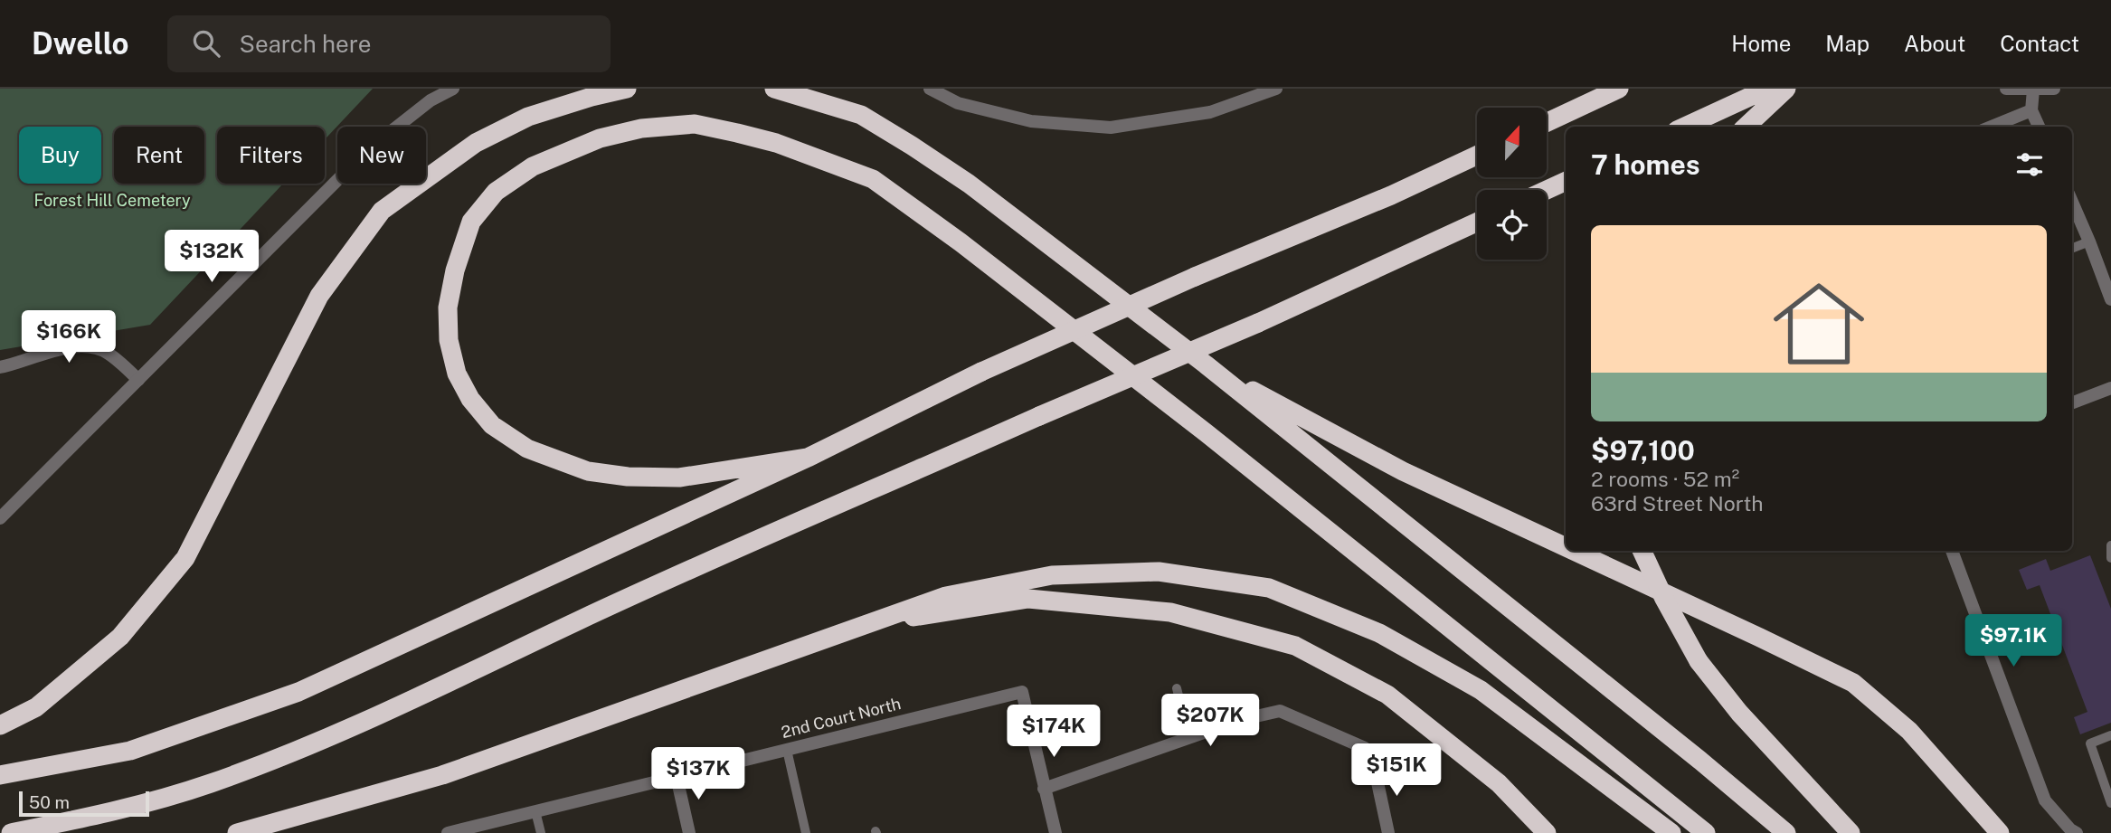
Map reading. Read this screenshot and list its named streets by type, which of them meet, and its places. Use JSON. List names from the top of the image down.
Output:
{
  "streets": {
    "street": ["2nd Court North"]
  },
  "parks": ["Forest Hill Cemetery"],
  "scale_bar": "50 m",
  "north": "top",
  "page": {
    "header": "Dwello",
    "search": "Search here",
    "nav": [
      "Home",
      "Map",
      "About",
      "Contact"
    ],
    "chip": [
      "Buy",
      "Rent",
      "Filters",
      "New"
    ],
    "heading": "7 homes",
    "list": [
      {
        "name": "$97,100",
        "note": "2 rooms · 52 m² · 63rd Street North"
      }
    ],
    "price": [
      "$132K",
      "$166K",
      "$97.1K",
      "$207K",
      "$174K",
      "$151K",
      "$137K"
    ],
    "scale": "50 m"
  }
}
